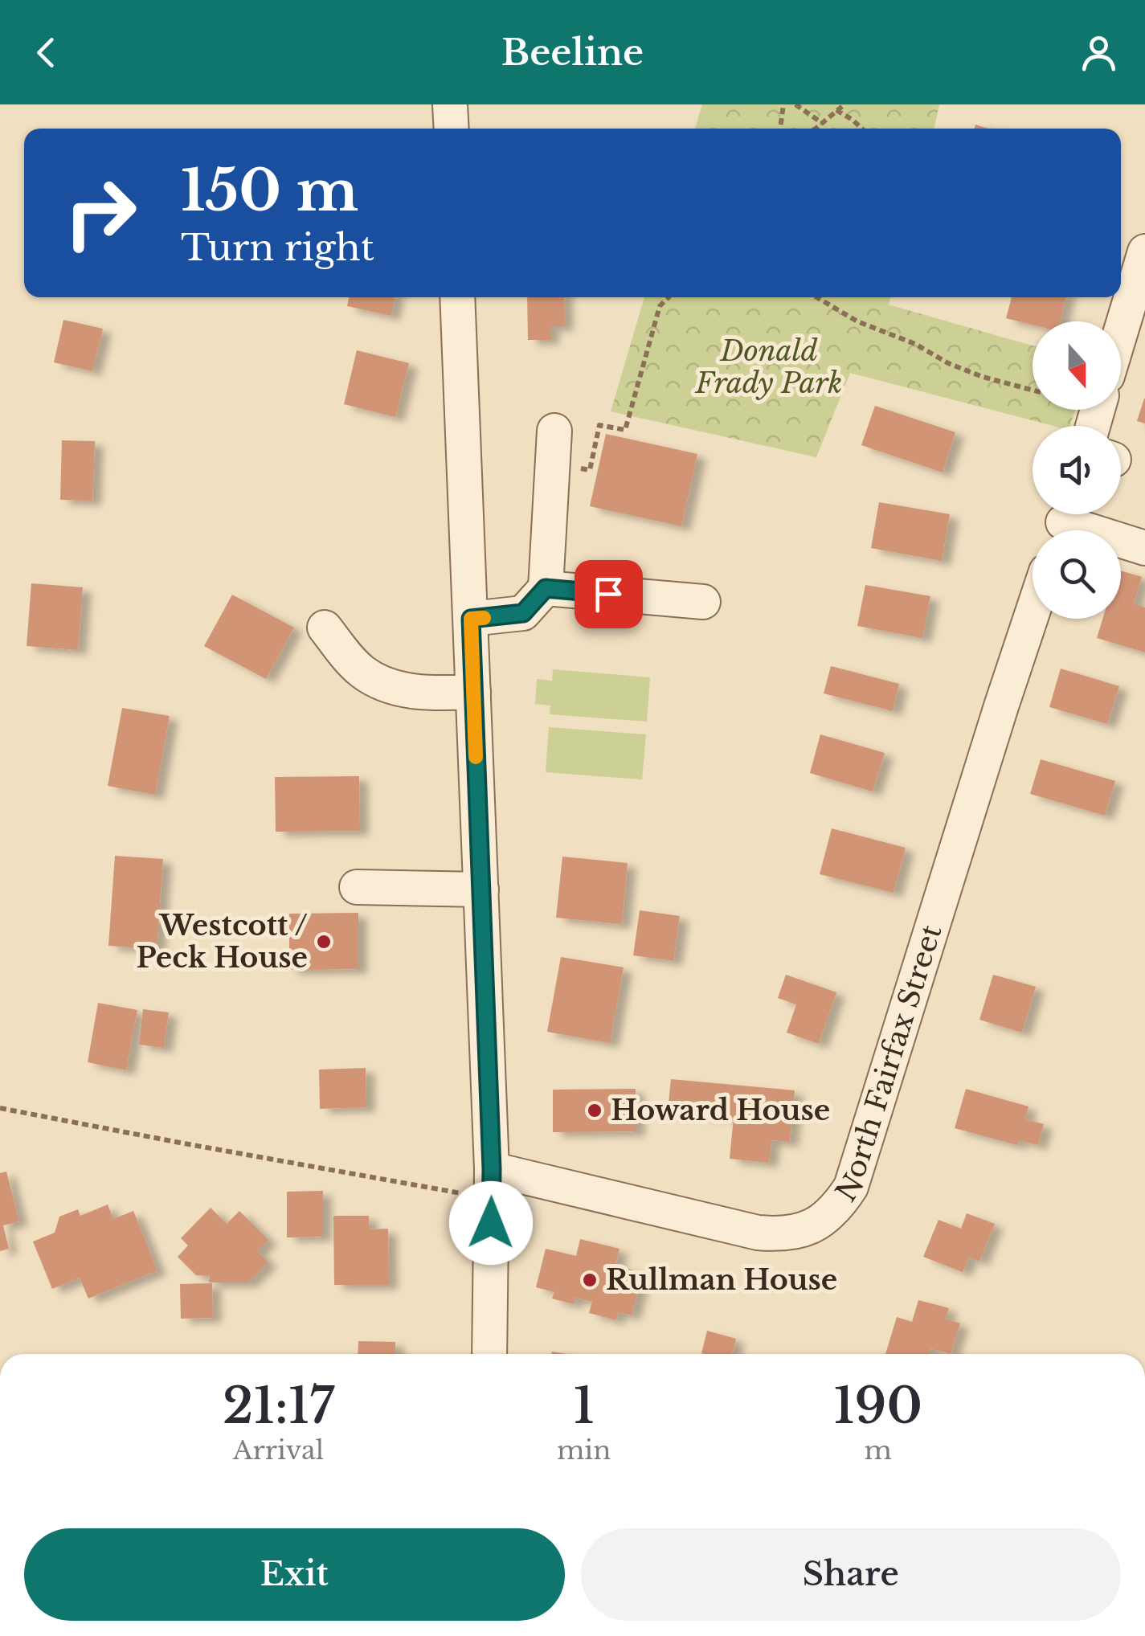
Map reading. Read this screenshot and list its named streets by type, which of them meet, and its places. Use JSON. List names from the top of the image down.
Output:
{
  "streets": {
    "street": ["North Fairfax Street"]
  },
  "parks": ["Donald Frady Park"],
  "places": ["Westcott / Peck House", "Howard House", "Rullman House"],
  "north": "bottom",
  "page": {
    "header": "Beeline",
    "turn": ["150 m", "Turn right"],
    "eta": [
      "21:17",
      "Arrival",
      "1",
      "min",
      "190",
      "m"
    ],
    "buttons": ["Exit", "Share"]
  }
}
